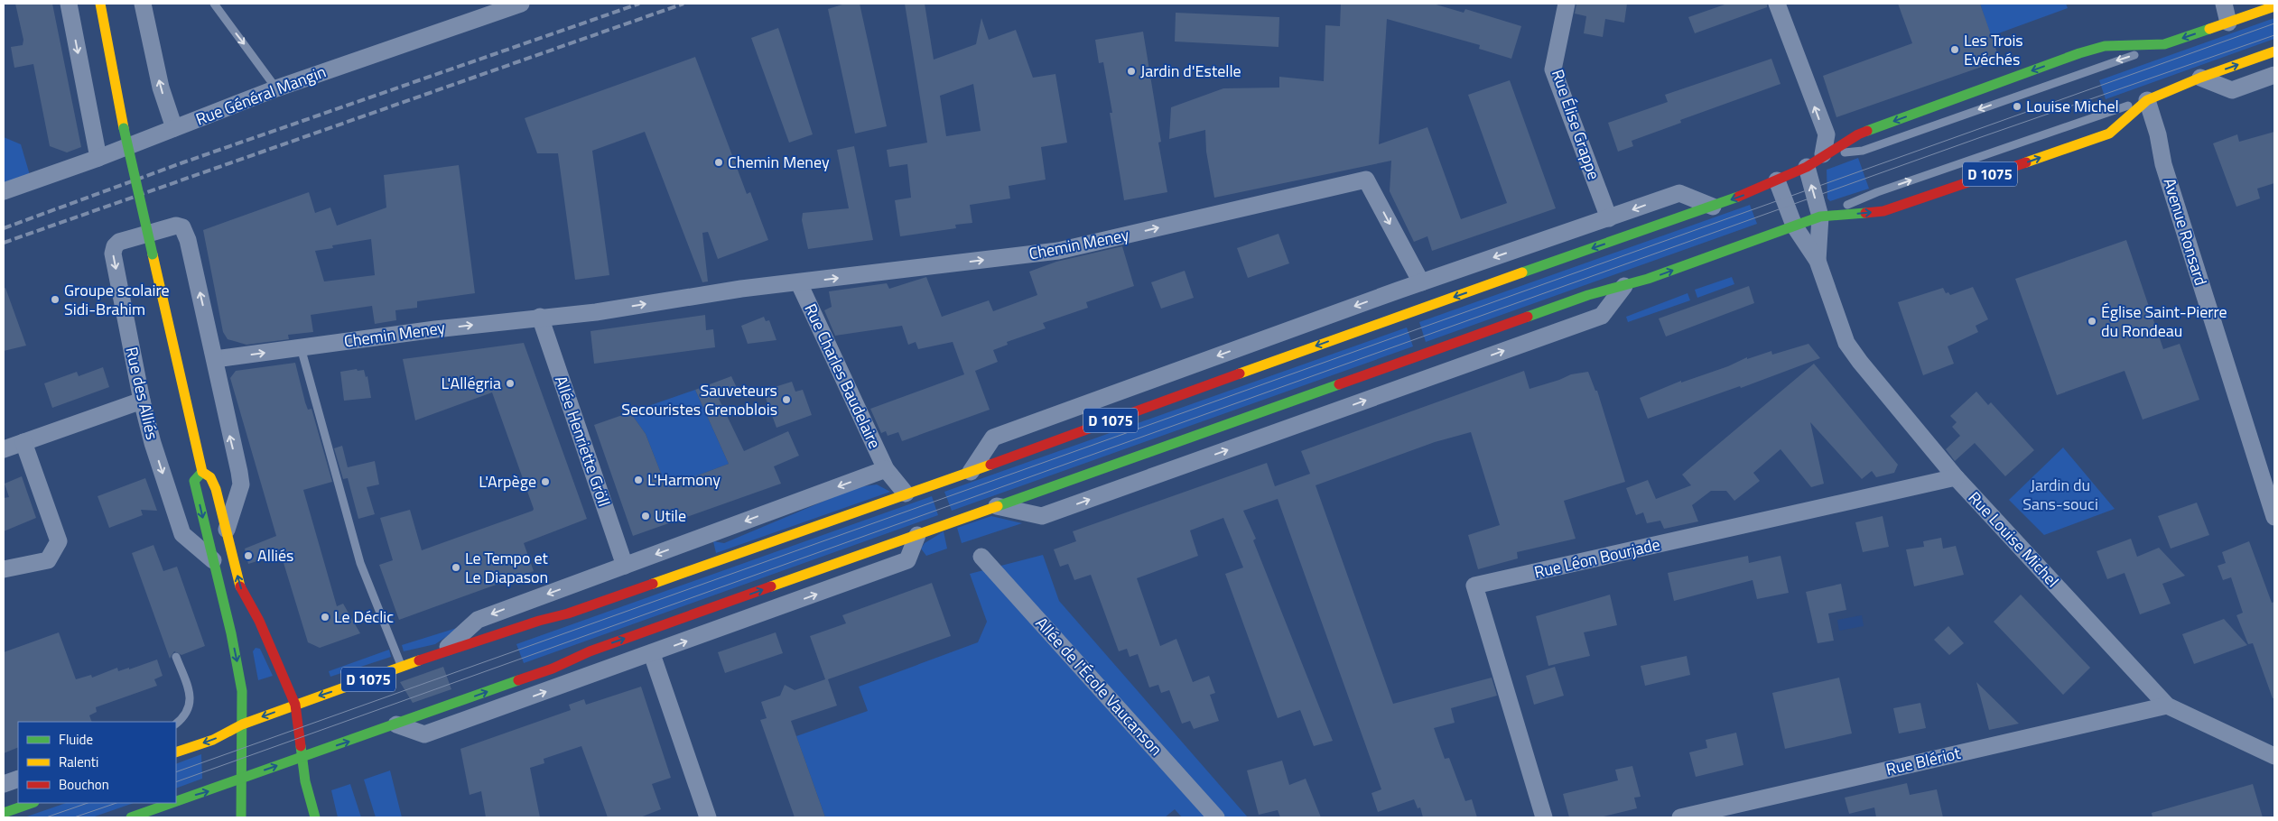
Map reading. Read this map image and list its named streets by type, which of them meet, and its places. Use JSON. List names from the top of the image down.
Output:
{
  "streets": {
    "main road": ["D 1075"],
    "street": [
      "Rue Général Mangin",
      "Rue Élise Grappe",
      "Avenue Ronsard",
      "Chemin Meney",
      "Rue Charles Baudelaire",
      "Rue des Alliés",
      "Allée Henriette Gröll",
      "Rue Louise Michel",
      "Rue Léon Bourjade",
      "Allée de l'École Vaucanson",
      "Rue Blériot"
    ]
  },
  "crossings": [
    ["D 1075", "Avenue Ronsard"],
    ["D 1075", "Rue Charles Baudelaire"],
    ["D 1075", "Rue Louise Michel"],
    ["Chemin Meney", "Rue Charles Baudelaire"],
    ["Chemin Meney", "Rue des Alliés"],
    ["Chemin Meney", "Allée Henriette Gröll"],
    ["Rue Louise Michel", "Rue Léon Bourjade"],
    ["Rue Louise Michel", "Rue Blériot"]
  ],
  "one_way": ["Chemin Meney"],
  "parks": ["Jardin du Sans-souci"],
  "places": [
    "Les Trois Evéchés",
    "Jardin d'Estelle",
    "Louise Michel",
    "Chemin Meney",
    "Groupe scolaire Sidi-Brahim",
    "Église Saint-Pierre du Rondeau",
    "L'Allégria",
    "Sauveteurs Secouristes Grenoblois",
    "L'Harmony",
    "L'Arpège",
    "Utile",
    "Alliés",
    "Le Tempo et Le Diapason",
    "Le Déclic"
  ],
  "legend": ["Fluide", "Ralenti", "Bouchon"]
}
